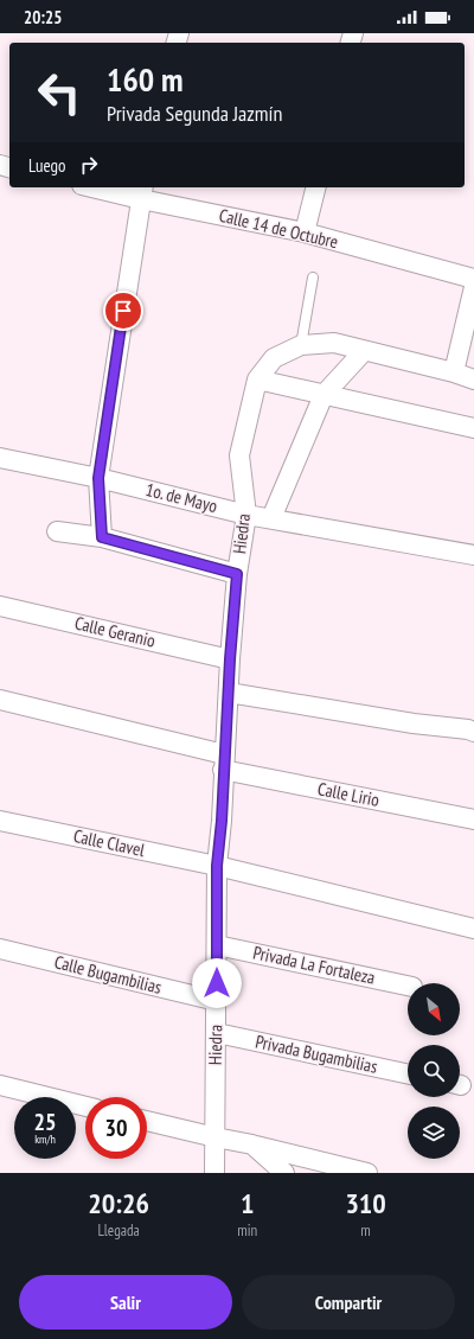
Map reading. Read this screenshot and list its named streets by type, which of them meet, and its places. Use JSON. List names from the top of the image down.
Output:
{
  "streets": {
    "street": [
      "Calle 14 de Octubre",
      "1o. de Mayo",
      "Hiedra",
      "Calle Geranio",
      "Calle Lirio",
      "Calle Clavel",
      "Privada La Fortaleza",
      "Calle Bugambilias",
      "Privada Bugambilias"
    ]
  },
  "crossings": [
    ["1o. de Mayo", "Hiedra"],
    ["Hiedra", "Calle Geranio"],
    ["Hiedra", "Calle Lirio"],
    ["Hiedra", "Calle Clavel"],
    ["Hiedra", "Privada La Fortaleza"],
    ["Hiedra", "Calle Bugambilias"],
    ["Hiedra", "Privada Bugambilias"]
  ],
  "north": "bottom right",
  "page": {
    "status": "20:25",
    "turn": ["160 m", "Privada Segunda Jazmín"],
    "then": "Luego",
    "speed": "25 km/h",
    "limit": "30",
    "eta": [
      "20:26",
      "Llegada",
      "1",
      "min",
      "310",
      "m"
    ],
    "buttons": ["Salir", "Compartir"]
  }
}
